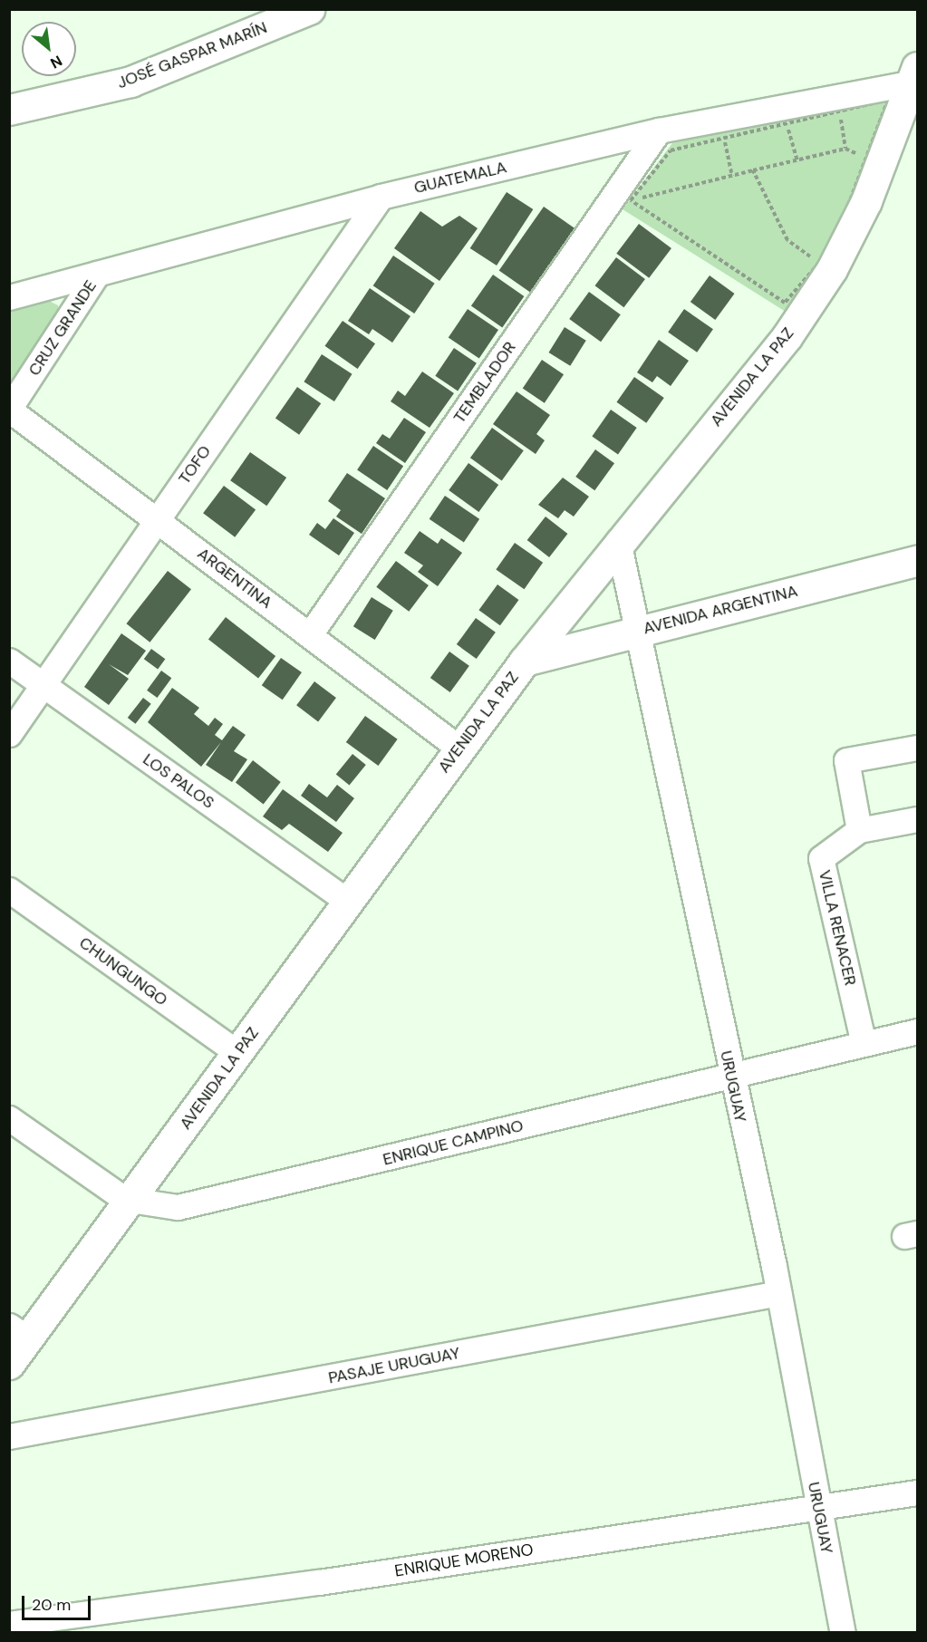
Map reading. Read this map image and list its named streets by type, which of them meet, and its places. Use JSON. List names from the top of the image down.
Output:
{
  "streets": {
    "main road": ["JOSÉ GASPAR MARÍN", "AVENIDA LA PAZ", "AVENIDA ARGENTINA"],
    "street": [
      "GUATEMALA",
      "CRUZ GRANDE",
      "TEMBLADOR",
      "TOFO",
      "ARGENTINA",
      "LOS PALOS",
      "VILLA RENACER",
      "CHUNGUNGO",
      "URUGUAY",
      "ENRIQUE CAMPINO",
      "PASAJE URUGUAY",
      "ENRIQUE MORENO"
    ]
  },
  "crossings": [
    ["GUATEMALA", "CRUZ GRANDE"],
    ["GUATEMALA", "AVENIDA LA PAZ"],
    ["GUATEMALA", "TEMBLADOR"],
    ["GUATEMALA", "TOFO"],
    ["CRUZ GRANDE", "ARGENTINA"],
    ["AVENIDA LA PAZ", "ARGENTINA"],
    ["AVENIDA LA PAZ", "AVENIDA ARGENTINA"],
    ["AVENIDA LA PAZ", "LOS PALOS"],
    ["AVENIDA LA PAZ", "CHUNGUNGO"],
    ["AVENIDA LA PAZ", "URUGUAY"],
    ["AVENIDA LA PAZ", "ENRIQUE CAMPINO"],
    ["TEMBLADOR", "ARGENTINA"],
    ["TOFO", "ARGENTINA"],
    ["TOFO", "LOS PALOS"],
    ["AVENIDA ARGENTINA", "URUGUAY"],
    ["VILLA RENACER", "ENRIQUE CAMPINO"],
    ["URUGUAY", "ENRIQUE CAMPINO"],
    ["URUGUAY", "PASAJE URUGUAY"],
    ["URUGUAY", "ENRIQUE MORENO"]
  ],
  "scale_bar": "20 m",
  "north": "bottom right"
}
